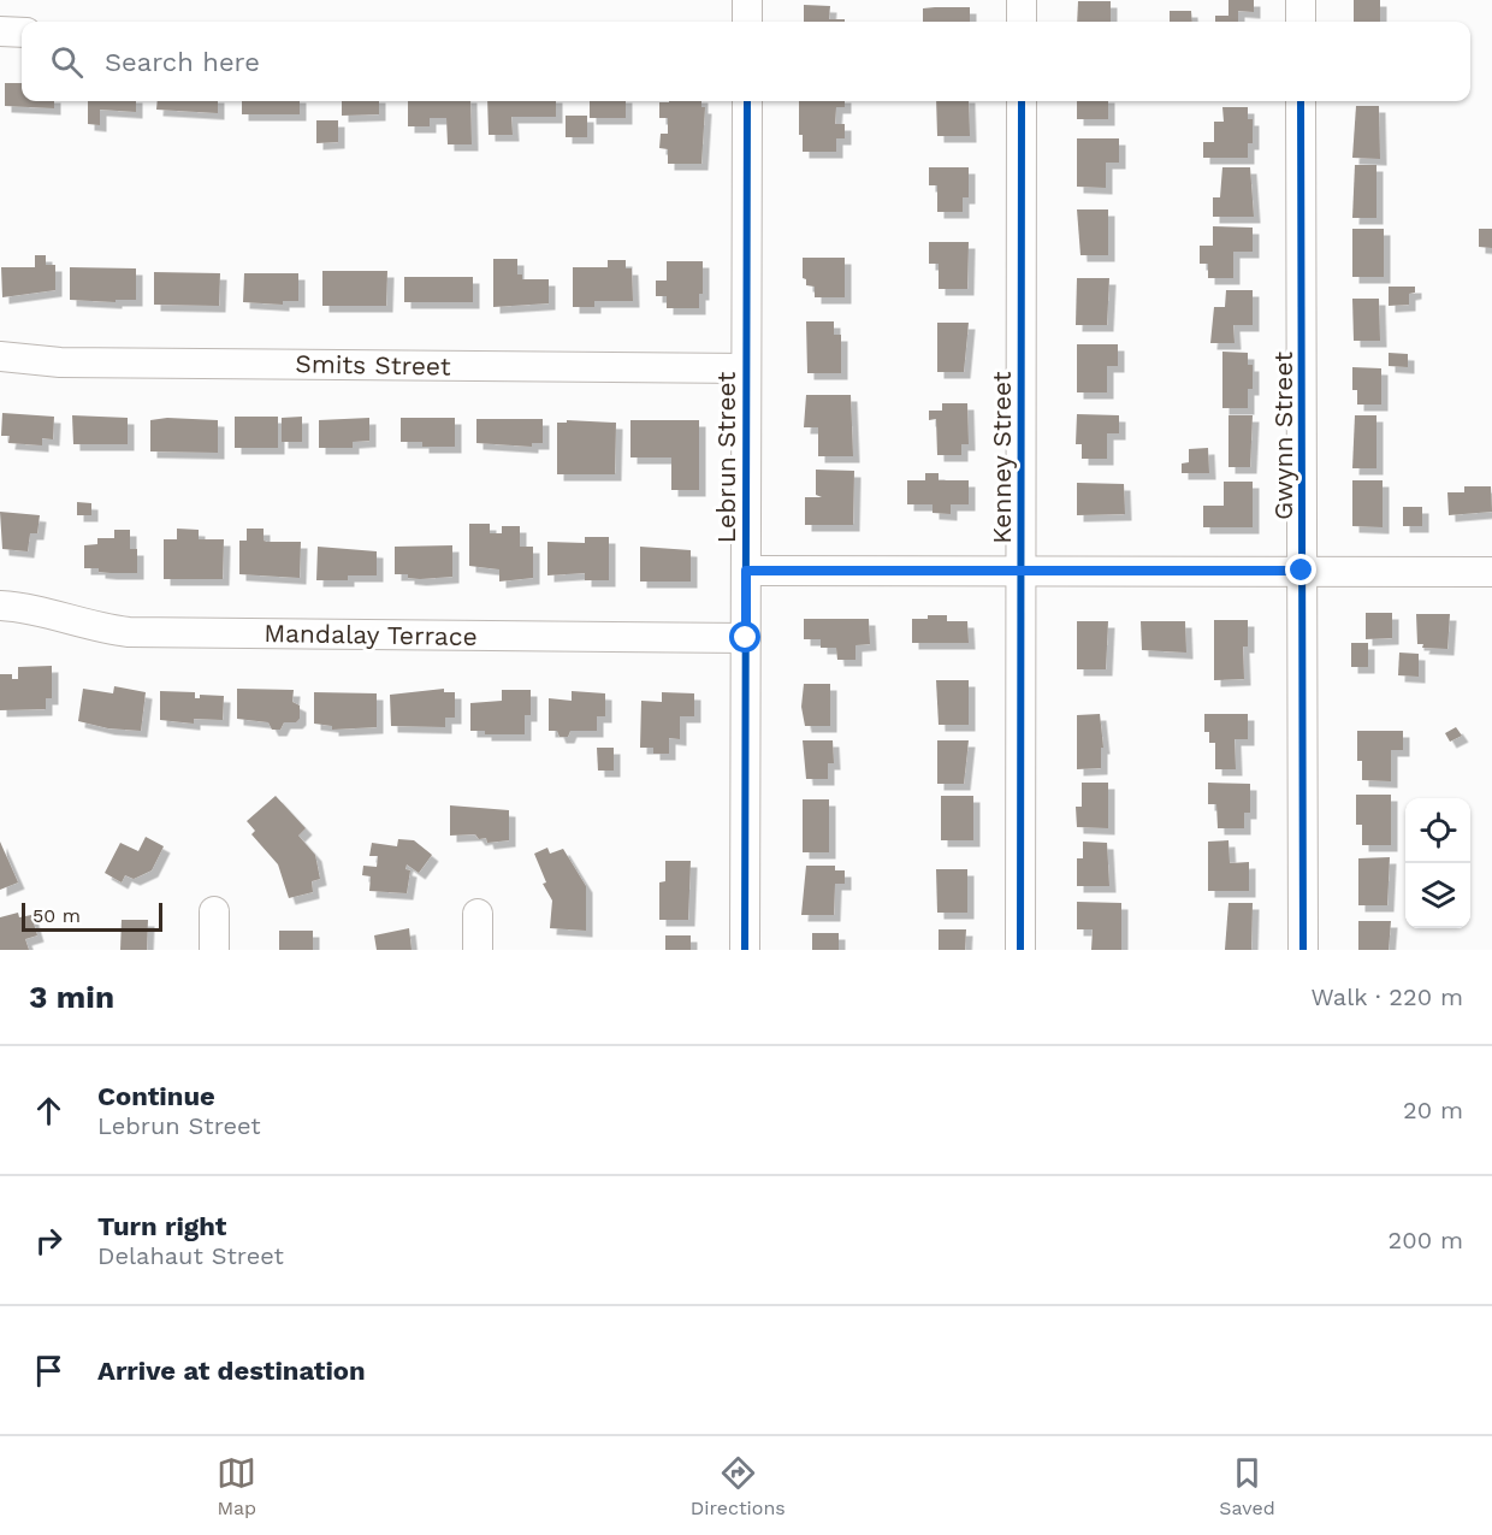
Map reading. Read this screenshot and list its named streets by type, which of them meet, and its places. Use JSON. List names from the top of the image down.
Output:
{
  "streets": {
    "street": [
      "Smits Street",
      "Gwynn Street",
      "Lebrun Street",
      "Kenney Street",
      "Mandalay Terrace"
    ]
  },
  "crossings": [
    ["Smits Street", "Lebrun Street"],
    ["Lebrun Street", "Mandalay Terrace"]
  ],
  "scale_bar": "50 m",
  "page": {
    "search": "Search here",
    "scale": "50 m",
    "heading": ["3 min", "Walk · 220 m"],
    "list": [
      ["Continue", "Lebrun Street", "20 m"],
      ["Turn right", "Delahaut Street", "200 m"],
      "Arrive at destination"
    ],
    "nav": ["Map", "Directions", "Saved"]
  }
}
